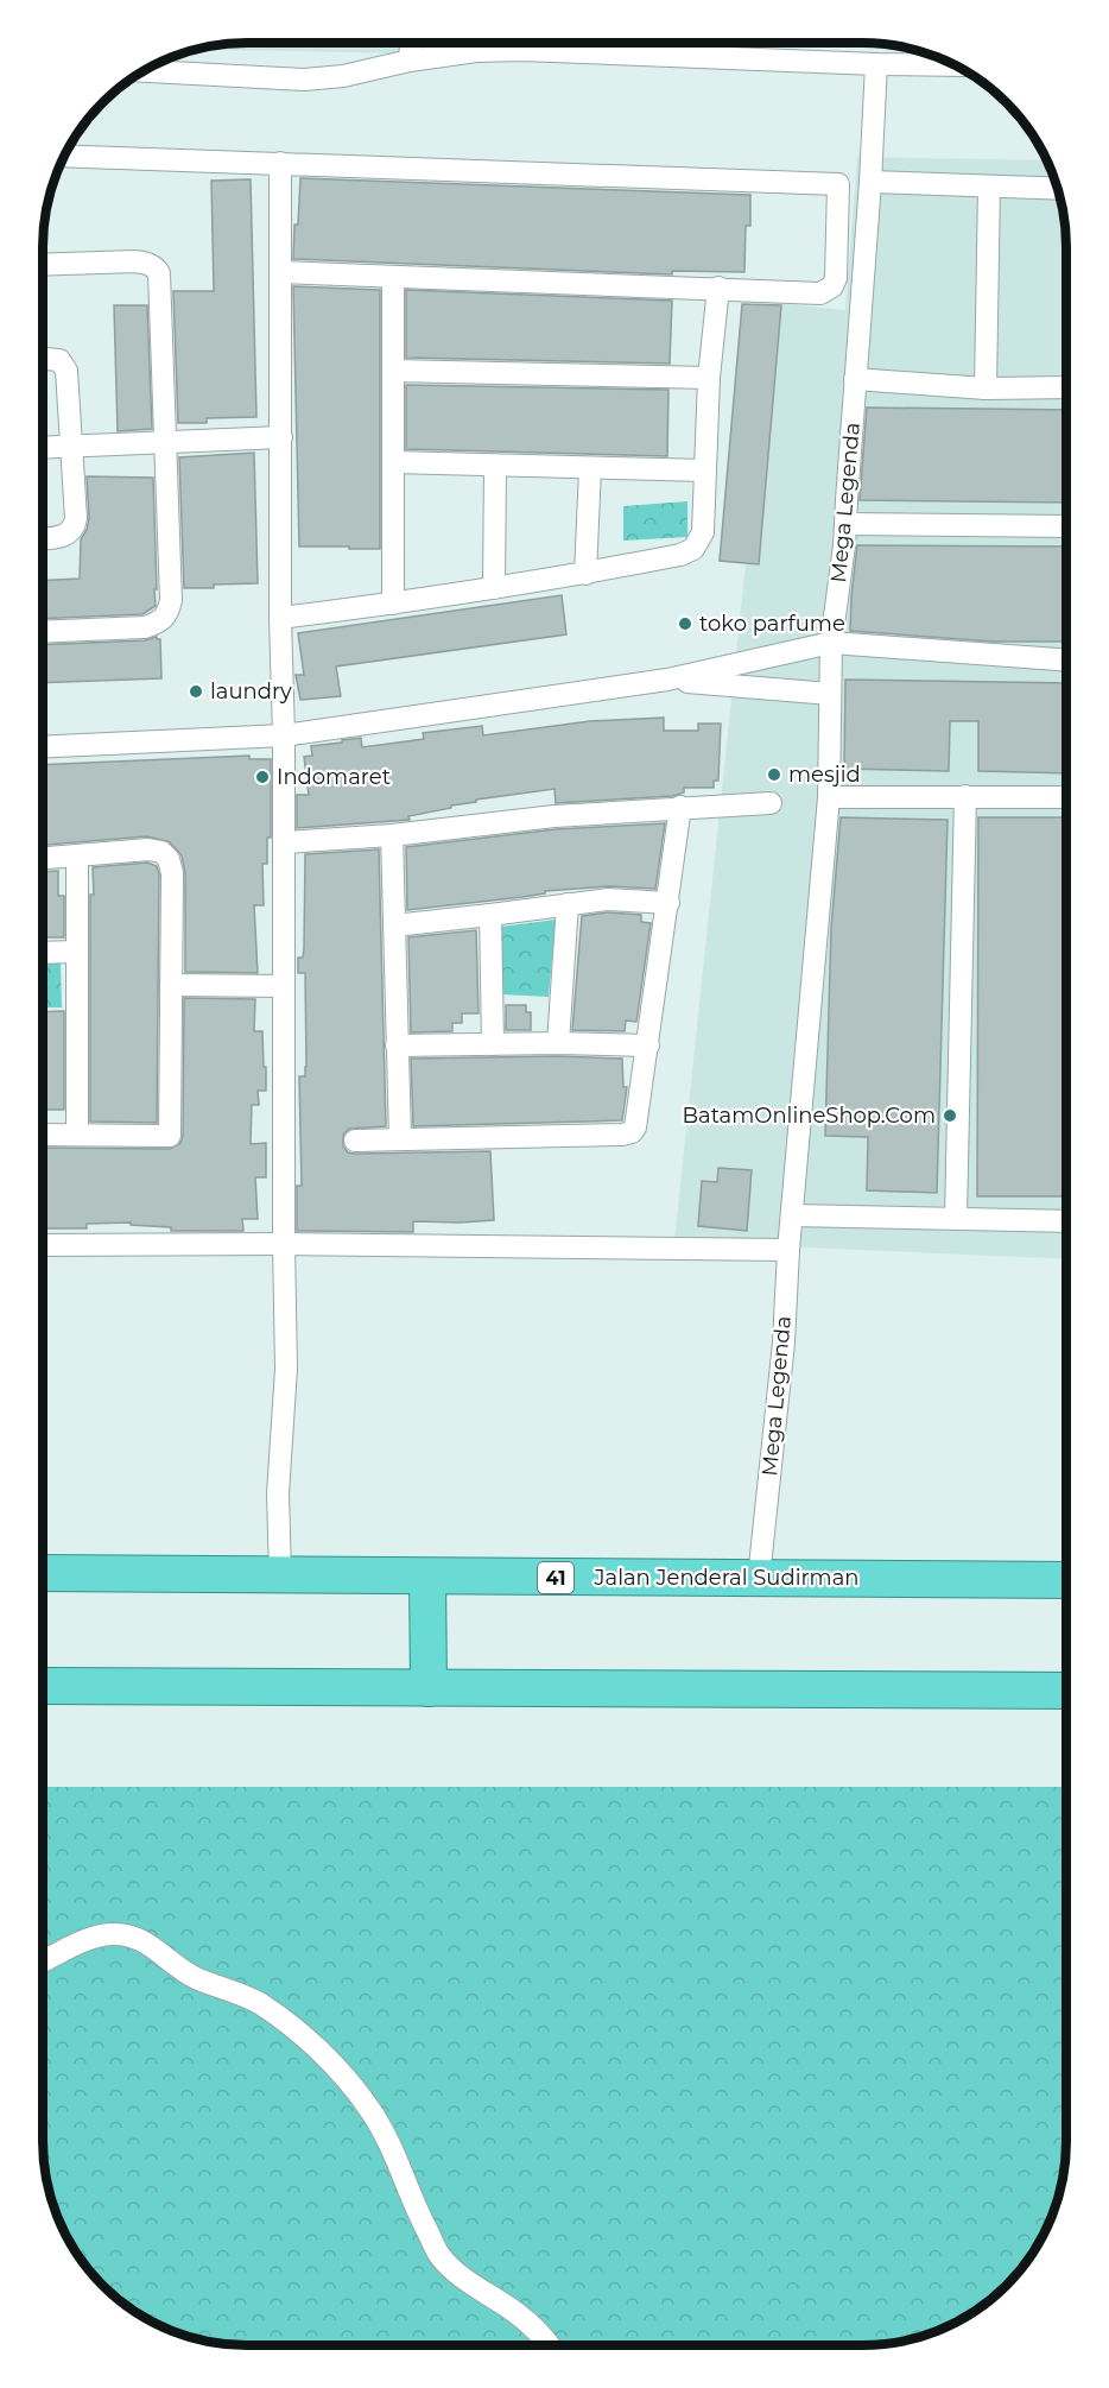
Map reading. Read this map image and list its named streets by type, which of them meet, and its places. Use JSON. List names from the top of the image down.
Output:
{
  "streets": {
    "highway": ["41", "Jalan Jenderal Sudirman"],
    "street": ["Mega Legenda"]
  },
  "crossings": [
    ["Mega Legenda", "Jalan Jenderal Sudirman"]
  ],
  "places": [
    "toko parfume",
    "laundry",
    "mesjid",
    "Indomaret",
    "BatamOnlineShop.Com"
  ]
}
